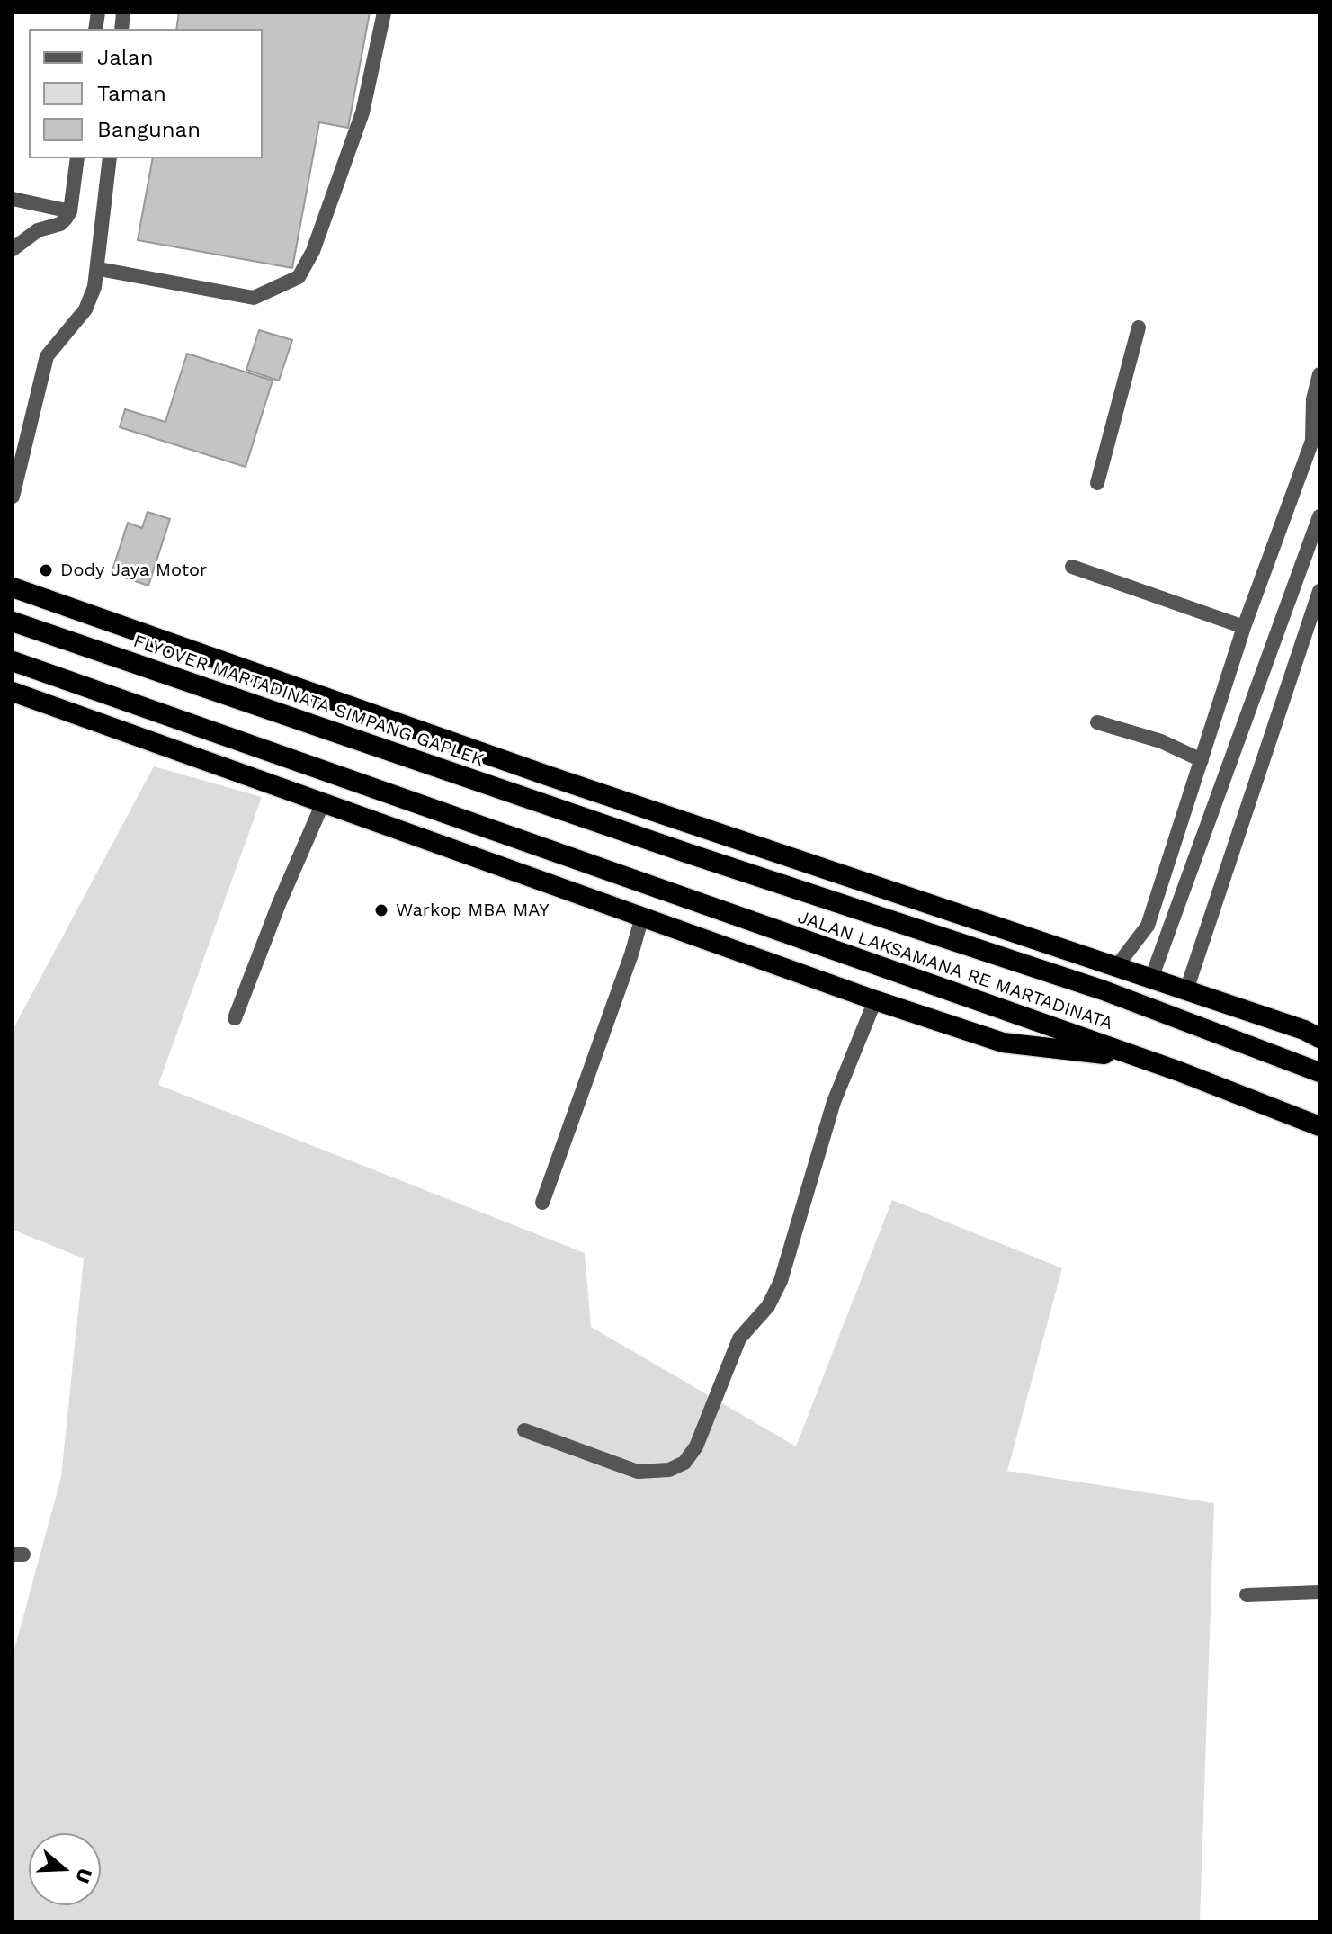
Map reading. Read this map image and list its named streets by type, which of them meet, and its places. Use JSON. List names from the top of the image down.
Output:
{
  "streets": {
    "highway": ["FLYOVER MARTADINATA SIMPANG GAPLEK", "JALAN LAKSAMANA RE MARTADINATA"]
  },
  "crossings": [
    ["FLYOVER MARTADINATA SIMPANG GAPLEK", "JALAN LAKSAMANA RE MARTADINATA"]
  ],
  "places": ["Dody Jaya Motor", "Warkop MBA MAY"],
  "legend": ["Jalan", "Taman", "Bangunan"],
  "north": "right"
}
